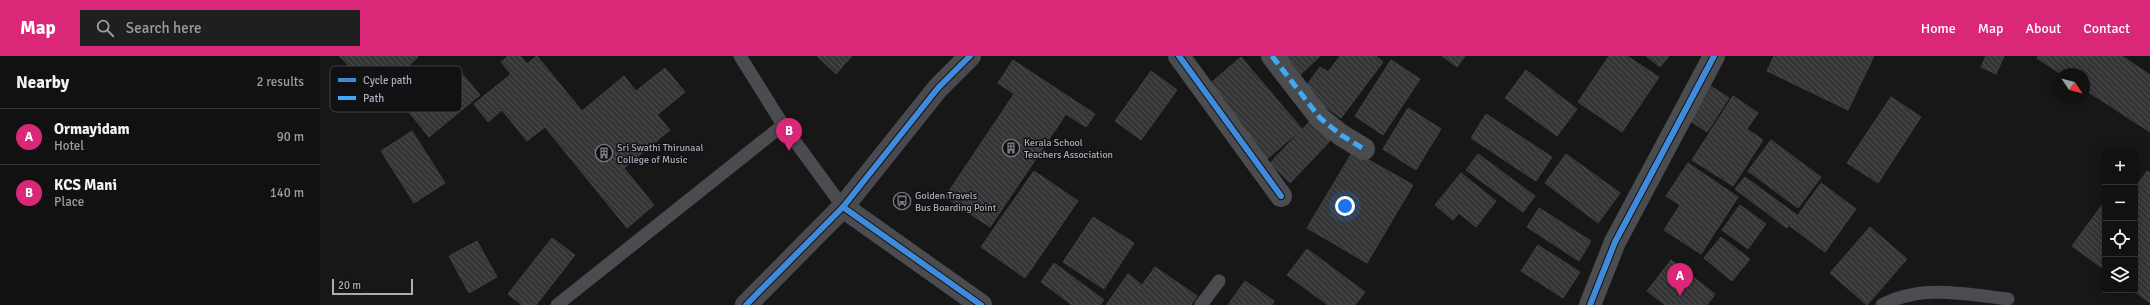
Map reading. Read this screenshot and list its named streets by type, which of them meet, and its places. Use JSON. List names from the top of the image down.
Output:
{
  "places": {
    "building": ["Kerala School Teachers Association", "Sri Swathi Thirunaal College of Music"],
    "bus stop": ["Golden Travels Bus Boarding Point"]
  },
  "legend": ["Cycle path", "Path"],
  "scale_bar": "20 m",
  "north": "bottom right",
  "page": {
    "header": "Map",
    "search": "Search here",
    "nav": [
      "Home",
      "Map",
      "About",
      "Contact"
    ],
    "heading": ["Nearby", "2 results"],
    "list": [
      {
        "mark": "A",
        "name": "Ormayidam",
        "note": "Hotel",
        "value": "90 m"
      },
      {
        "mark": "B",
        "name": "KCS Mani",
        "note": "Place",
        "value": "140 m"
      }
    ],
    "pins": ["B", "A"],
    "map_buttons": ["+", "−"],
    "scale": "20 m"
  }
}
